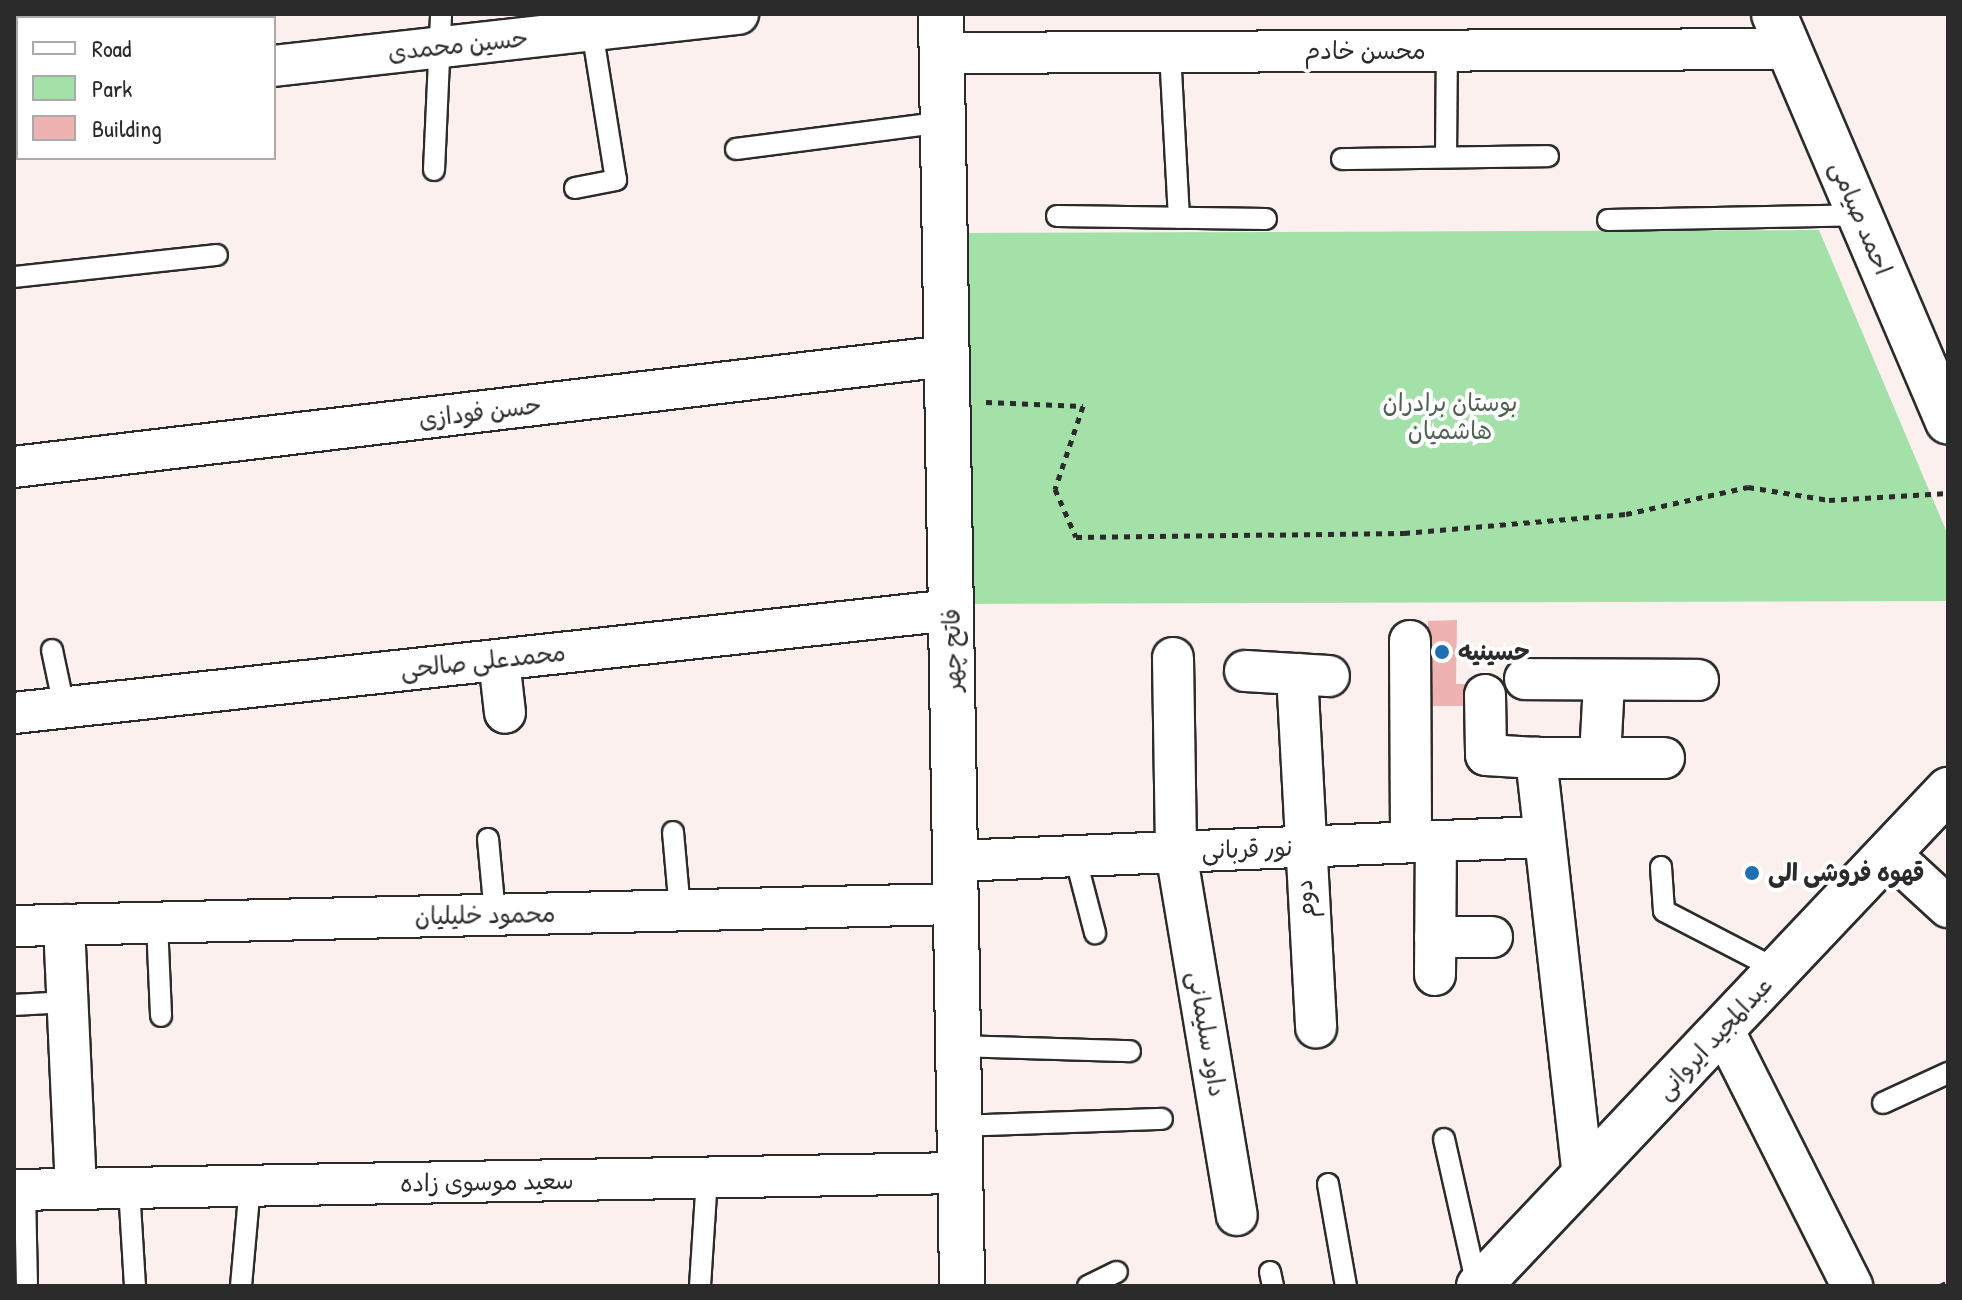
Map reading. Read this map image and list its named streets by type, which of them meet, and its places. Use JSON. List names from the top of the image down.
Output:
{
  "streets": {
    "street": [
      "حسین محمدی",
      "محسن خادم",
      "احمد صیامی",
      "حسن فودازی",
      "فاتح چهر",
      "محمدعلی صالحی",
      "نور قربانی",
      "دوم",
      "محمود خلیلیان",
      "داود سلیمانی",
      "عبدالمجید ایروانی",
      "سعید موسوی زاده"
    ]
  },
  "crossings": [
    ["محسن خادم", "احمد صیامی"],
    ["محسن خادم", "فاتح چهر"],
    ["حسن فودازی", "فاتح چهر"],
    ["فاتح چهر", "محمدعلی صالحی"],
    ["فاتح چهر", "نور قربانی"],
    ["فاتح چهر", "محمود خلیلیان"],
    ["فاتح چهر", "سعید موسوی زاده"],
    ["نور قربانی", "دوم"],
    ["نور قربانی", "محمود خلیلیان"],
    ["نور قربانی", "داود سلیمانی"]
  ],
  "parks": ["بوستان برادران هاشمیان"],
  "places": ["حسینیه", "قهوه فروشی الی"],
  "legend": ["Road", "Park", "Building"]
}
